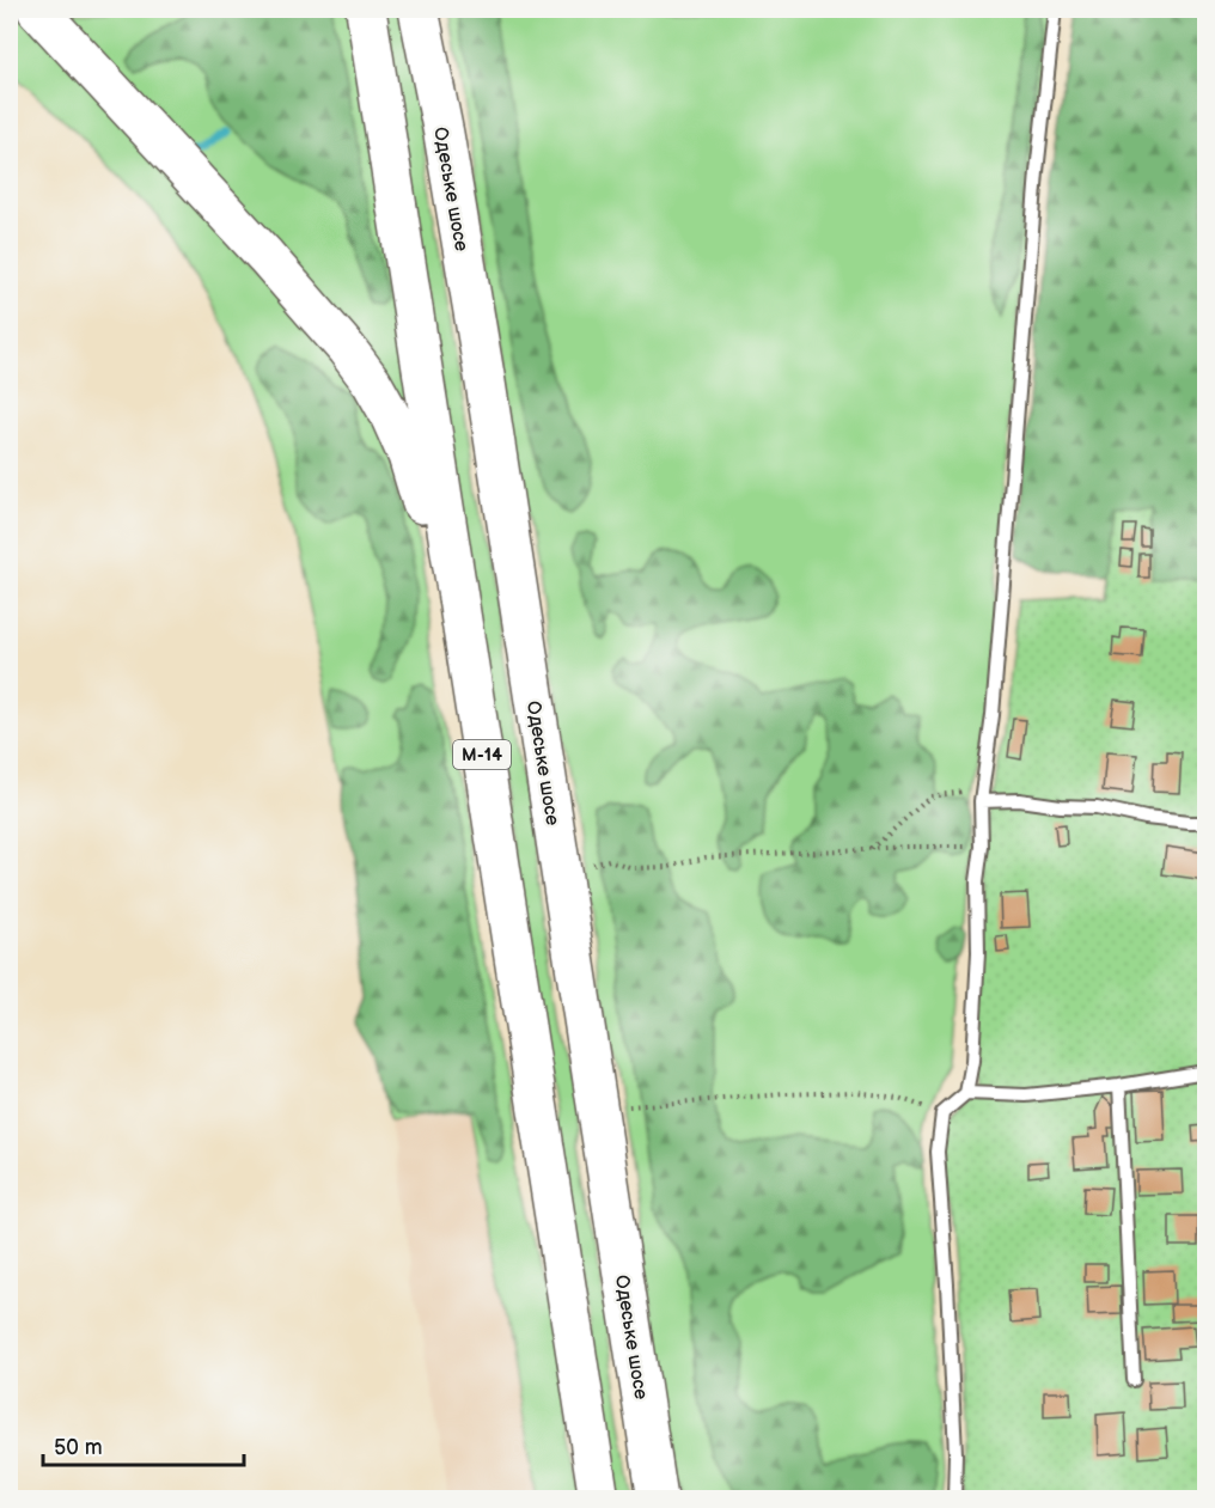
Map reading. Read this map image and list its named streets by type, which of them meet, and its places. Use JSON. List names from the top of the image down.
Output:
{
  "streets": {
    "highway": ["Одеське шосе", "М-14"]
  },
  "scale_bar": "50 m"
}
